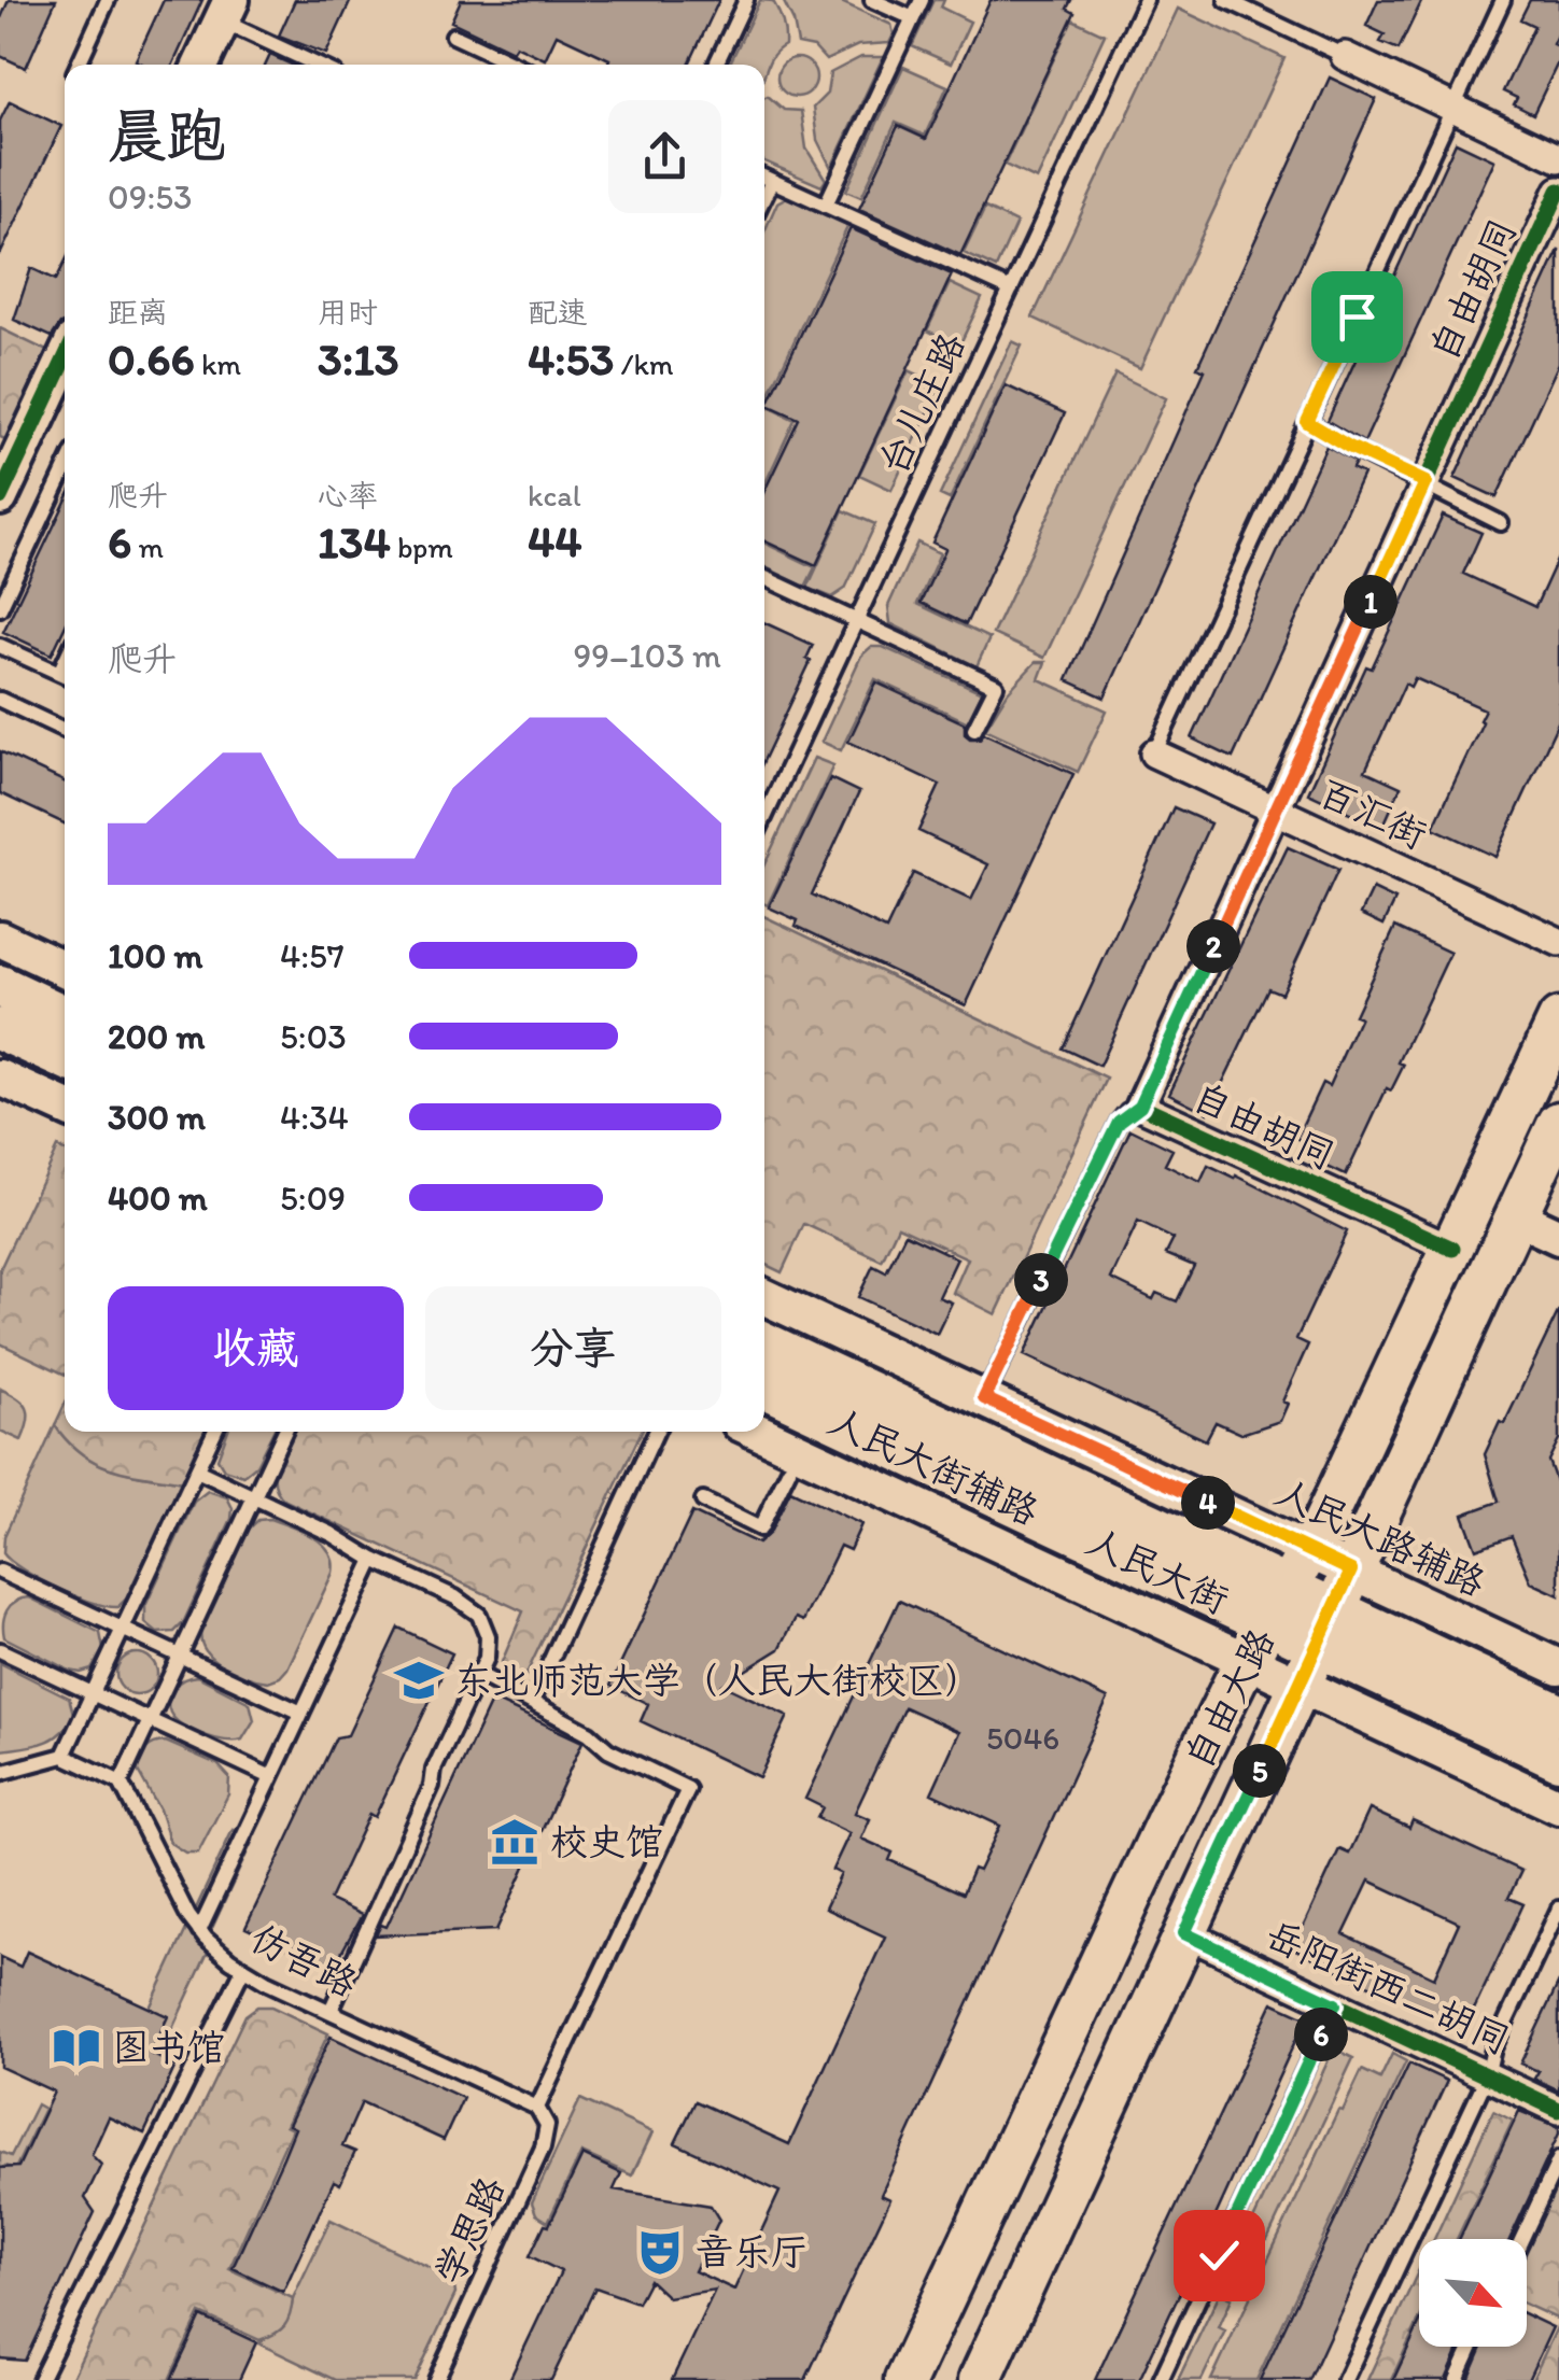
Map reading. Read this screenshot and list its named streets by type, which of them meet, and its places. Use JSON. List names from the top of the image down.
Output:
{
  "streets": {
    "main road": [
      "人民大街辅路",
      "人民大路辅路",
      "人民大街",
      "自由大路"
    ],
    "street": ["自由胡同", "百汇街", "岳阳街西二胡同"],
    "lane": ["台儿庄路", "仿吾路", "学思路"]
  },
  "crossings": [
    ["自由胡同", "百汇街"],
    ["自由胡同", "自由大路"],
    ["人民大街辅路", "自由大路"],
    ["人民大路辅路", "自由大路"],
    ["人民大街", "自由大路"],
    ["自由大路", "岳阳街西二胡同"],
    ["仿吾路", "学思路"]
  ],
  "places": {
    "school or university": ["东北师范大学（人民大街校区）"],
    "museum": ["校史馆"],
    "library": ["图书馆"],
    "theatre": ["音乐厅"]
  },
  "house_numbers": ["5046"],
  "north": "bottom right",
  "page": {
    "heading": ["晨跑", "09:53"],
    "stats": [
      ["距离", "0.66 km"],
      ["用时", "3:13"],
      ["配速", "4:53 /km"],
      ["爬升", "6 m"],
      ["心率", "134 bpm"],
      ["kcal", "44"]
    ],
    "pins": [
      "1",
      "2",
      "3",
      "4",
      "5",
      "6"
    ],
    "chart": ["爬升", "99–103 m"],
    "list": [
      {
        "name": "100 m",
        "note": "4:57"
      },
      {
        "name": "200 m",
        "note": "5:03"
      },
      {
        "name": "300 m",
        "note": "4:34"
      },
      {
        "name": "400 m",
        "note": "5:09"
      }
    ],
    "buttons": ["收藏", "分享"]
  }
}
